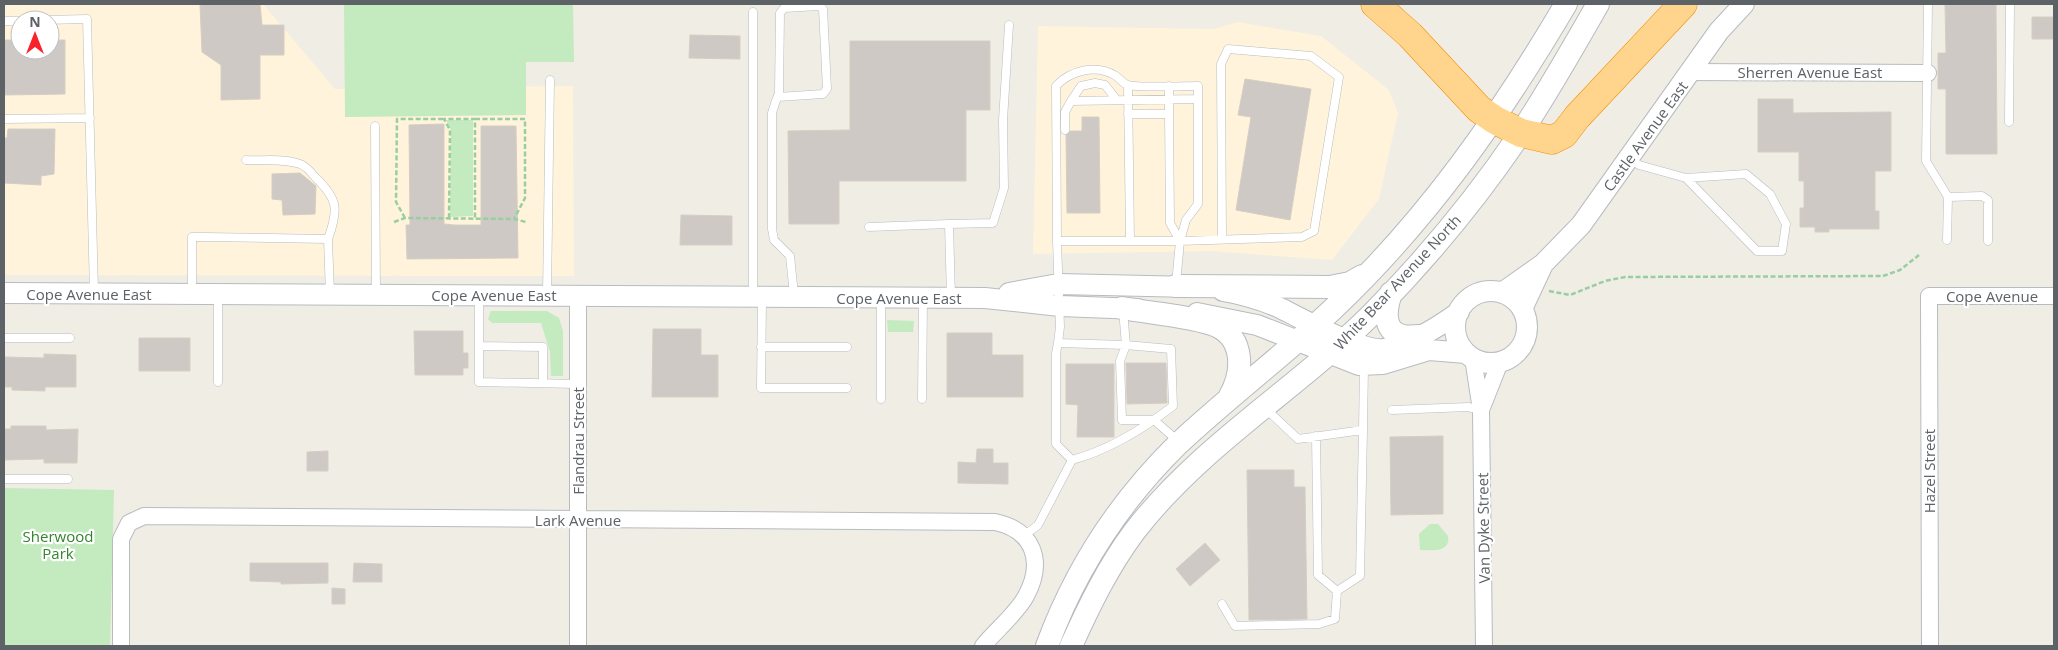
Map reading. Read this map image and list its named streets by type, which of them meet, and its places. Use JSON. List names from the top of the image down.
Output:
{
  "streets": {
    "main road": ["White Bear Avenue North"],
    "street": [
      "Sherren Avenue East",
      "Castle Avenue East",
      "Cope Avenue East",
      "Cope Avenue",
      "Flandrau Street",
      "Hazel Street",
      "Lark Avenue",
      "Van Dyke Street"
    ]
  },
  "crossings": [
    ["Sherren Avenue East", "Castle Avenue East"],
    ["White Bear Avenue North", "Cope Avenue East"],
    ["Cope Avenue East", "Flandrau Street"],
    ["Cope Avenue", "Hazel Street"],
    ["Flandrau Street", "Lark Avenue"]
  ],
  "parks": ["Sherwood Park"],
  "north": "top"
}
